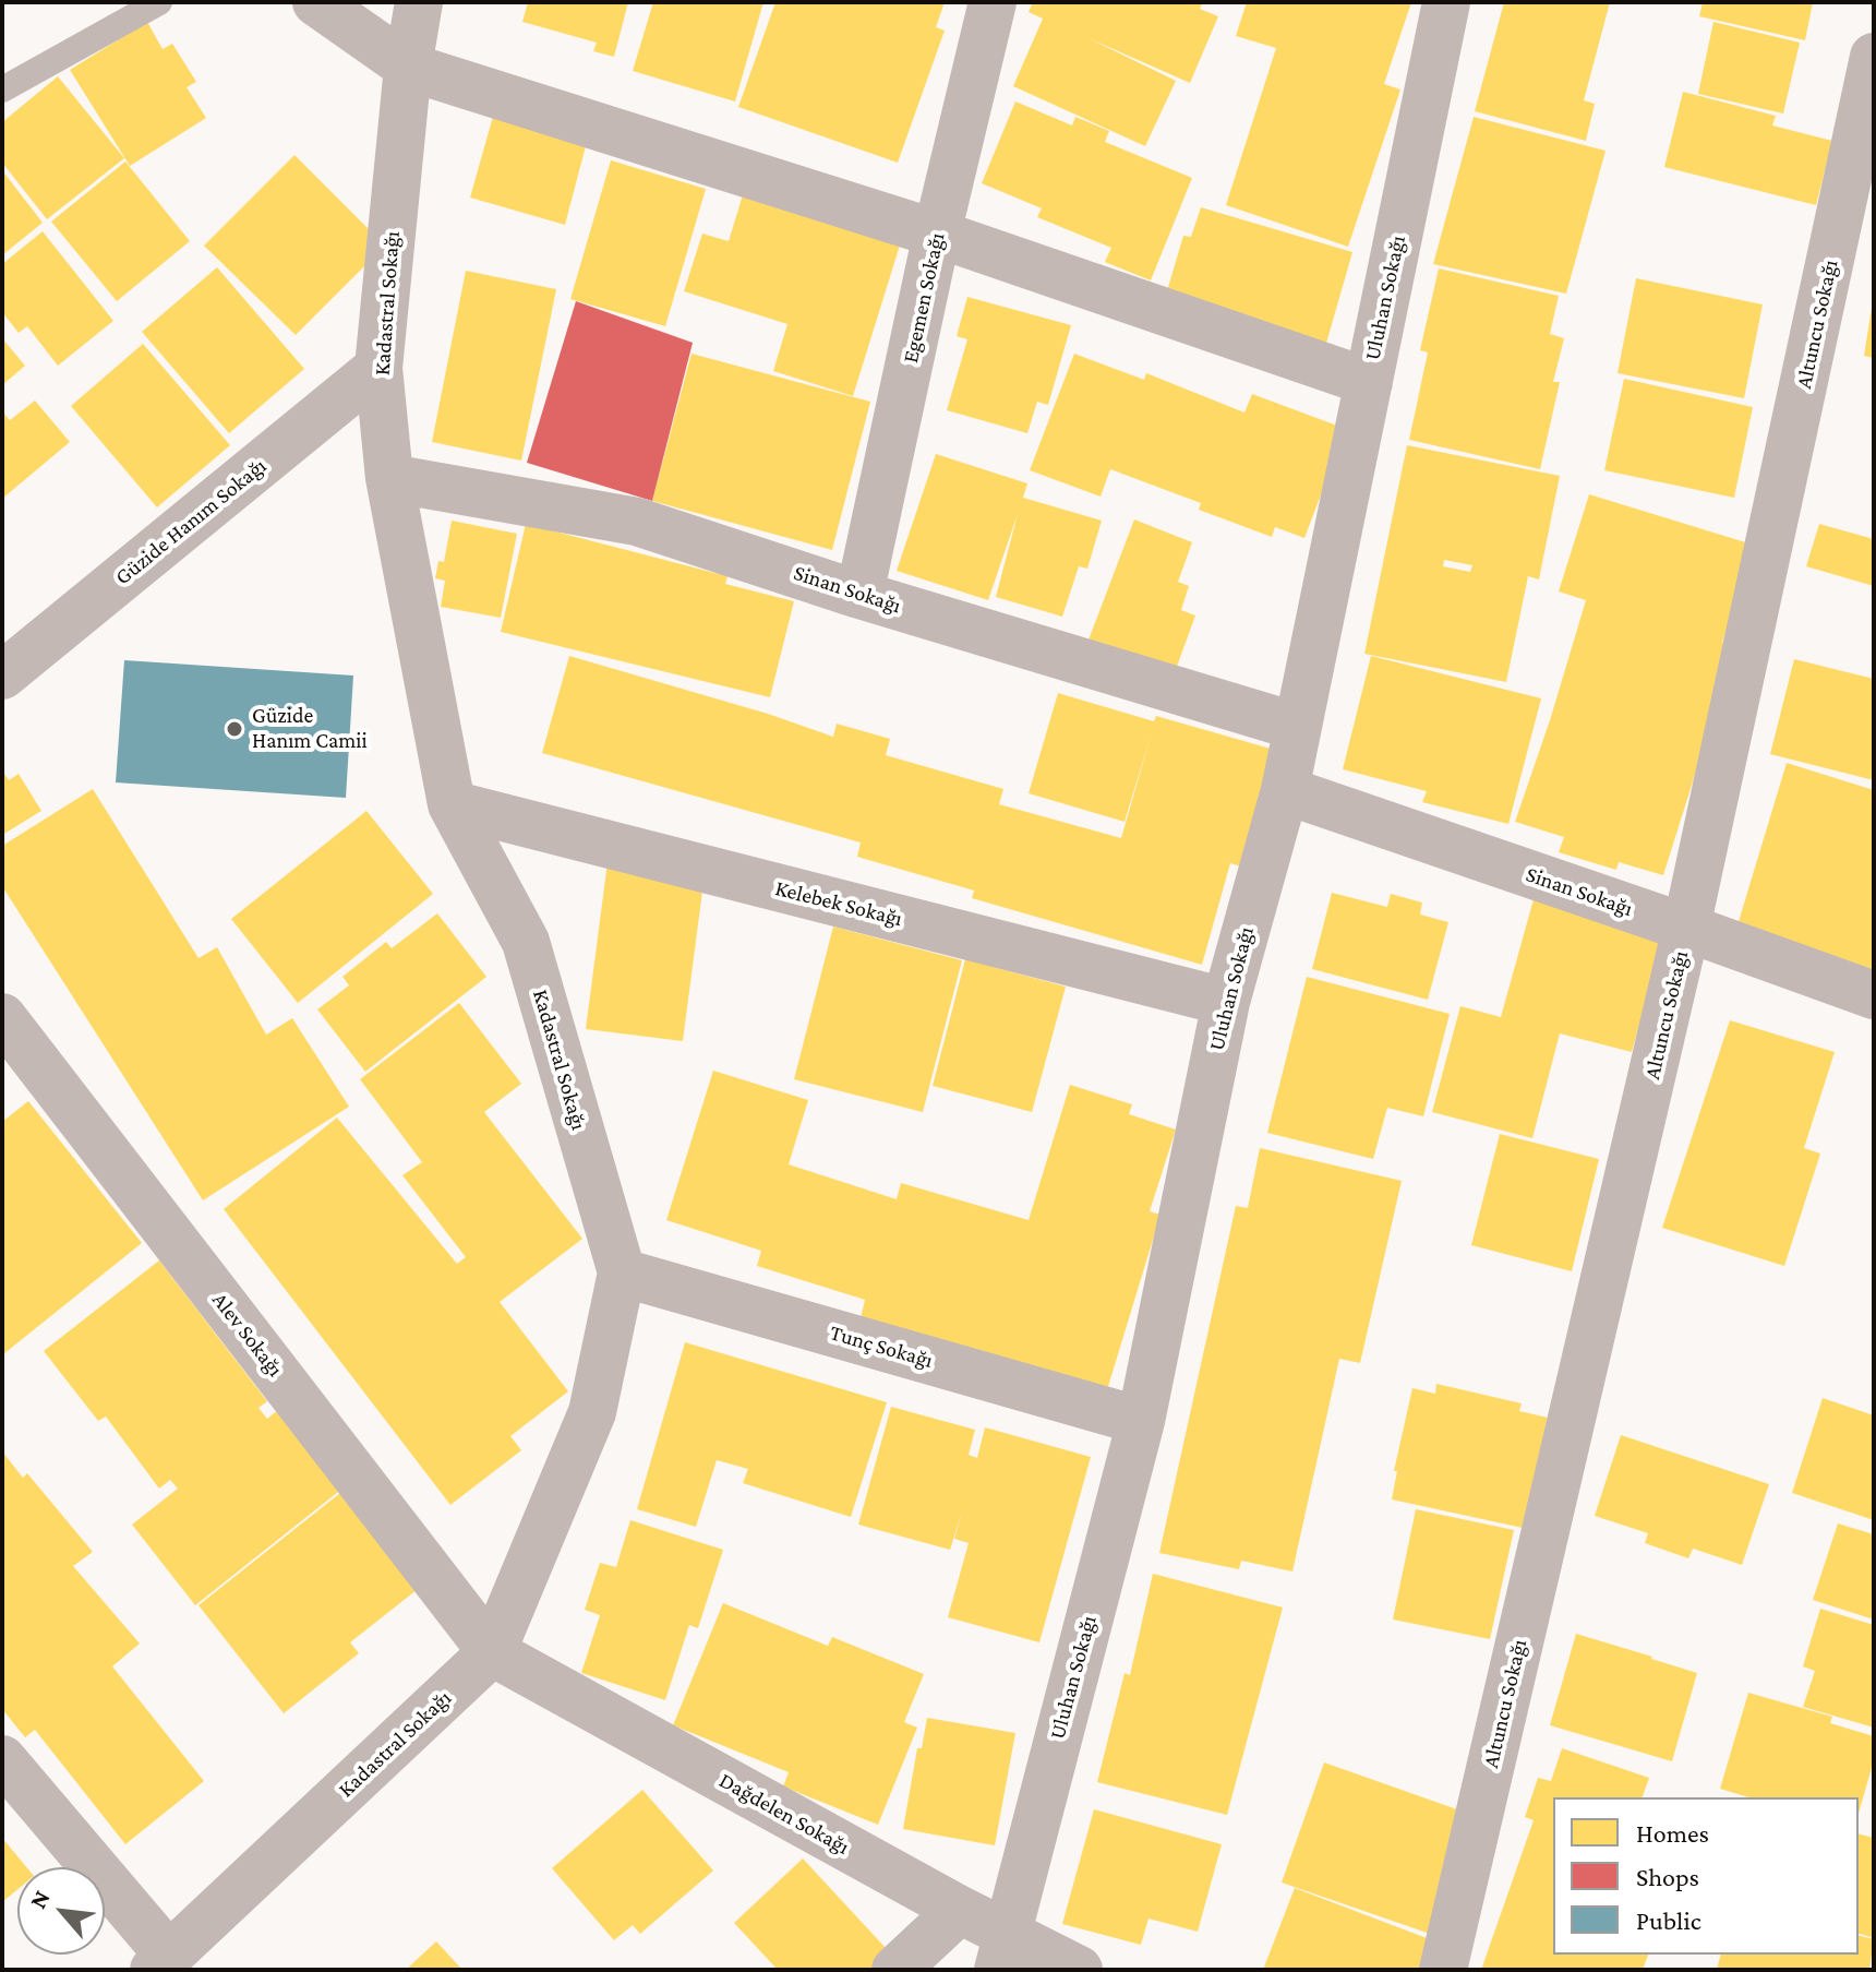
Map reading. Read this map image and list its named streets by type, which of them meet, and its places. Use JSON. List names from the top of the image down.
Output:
{
  "streets": {
    "street": [
      "Egemen Sokağı",
      "Uluhan Sokağı",
      "Kadastral Sokağı",
      "Altuncu Sokağı",
      "Güzide Hanım Sokağı",
      "Sinan Sokağı",
      "Kelebek Sokağı",
      "Alev Sokağı",
      "Tunç Sokağı",
      "Dağdelen Sokağı"
    ]
  },
  "crossings": [
    ["Egemen Sokağı", "Sinan Sokağı"],
    ["Uluhan Sokağı", "Sinan Sokağı"],
    ["Uluhan Sokağı", "Kelebek Sokağı"],
    ["Uluhan Sokağı", "Tunç Sokağı"],
    ["Uluhan Sokağı", "Dağdelen Sokağı"],
    ["Kadastral Sokağı", "Güzide Hanım Sokağı"],
    ["Kadastral Sokağı", "Sinan Sokağı"],
    ["Kadastral Sokağı", "Kelebek Sokağı"],
    ["Kadastral Sokağı", "Alev Sokağı"],
    ["Kadastral Sokağı", "Tunç Sokağı"],
    ["Kadastral Sokağı", "Dağdelen Sokağı"],
    ["Altuncu Sokağı", "Sinan Sokağı"],
    ["Alev Sokağı", "Dağdelen Sokağı"]
  ],
  "places": ["Güzide Hanım Camii"],
  "legend": ["Homes", "Shops", "Public"],
  "north": "top left"
}
